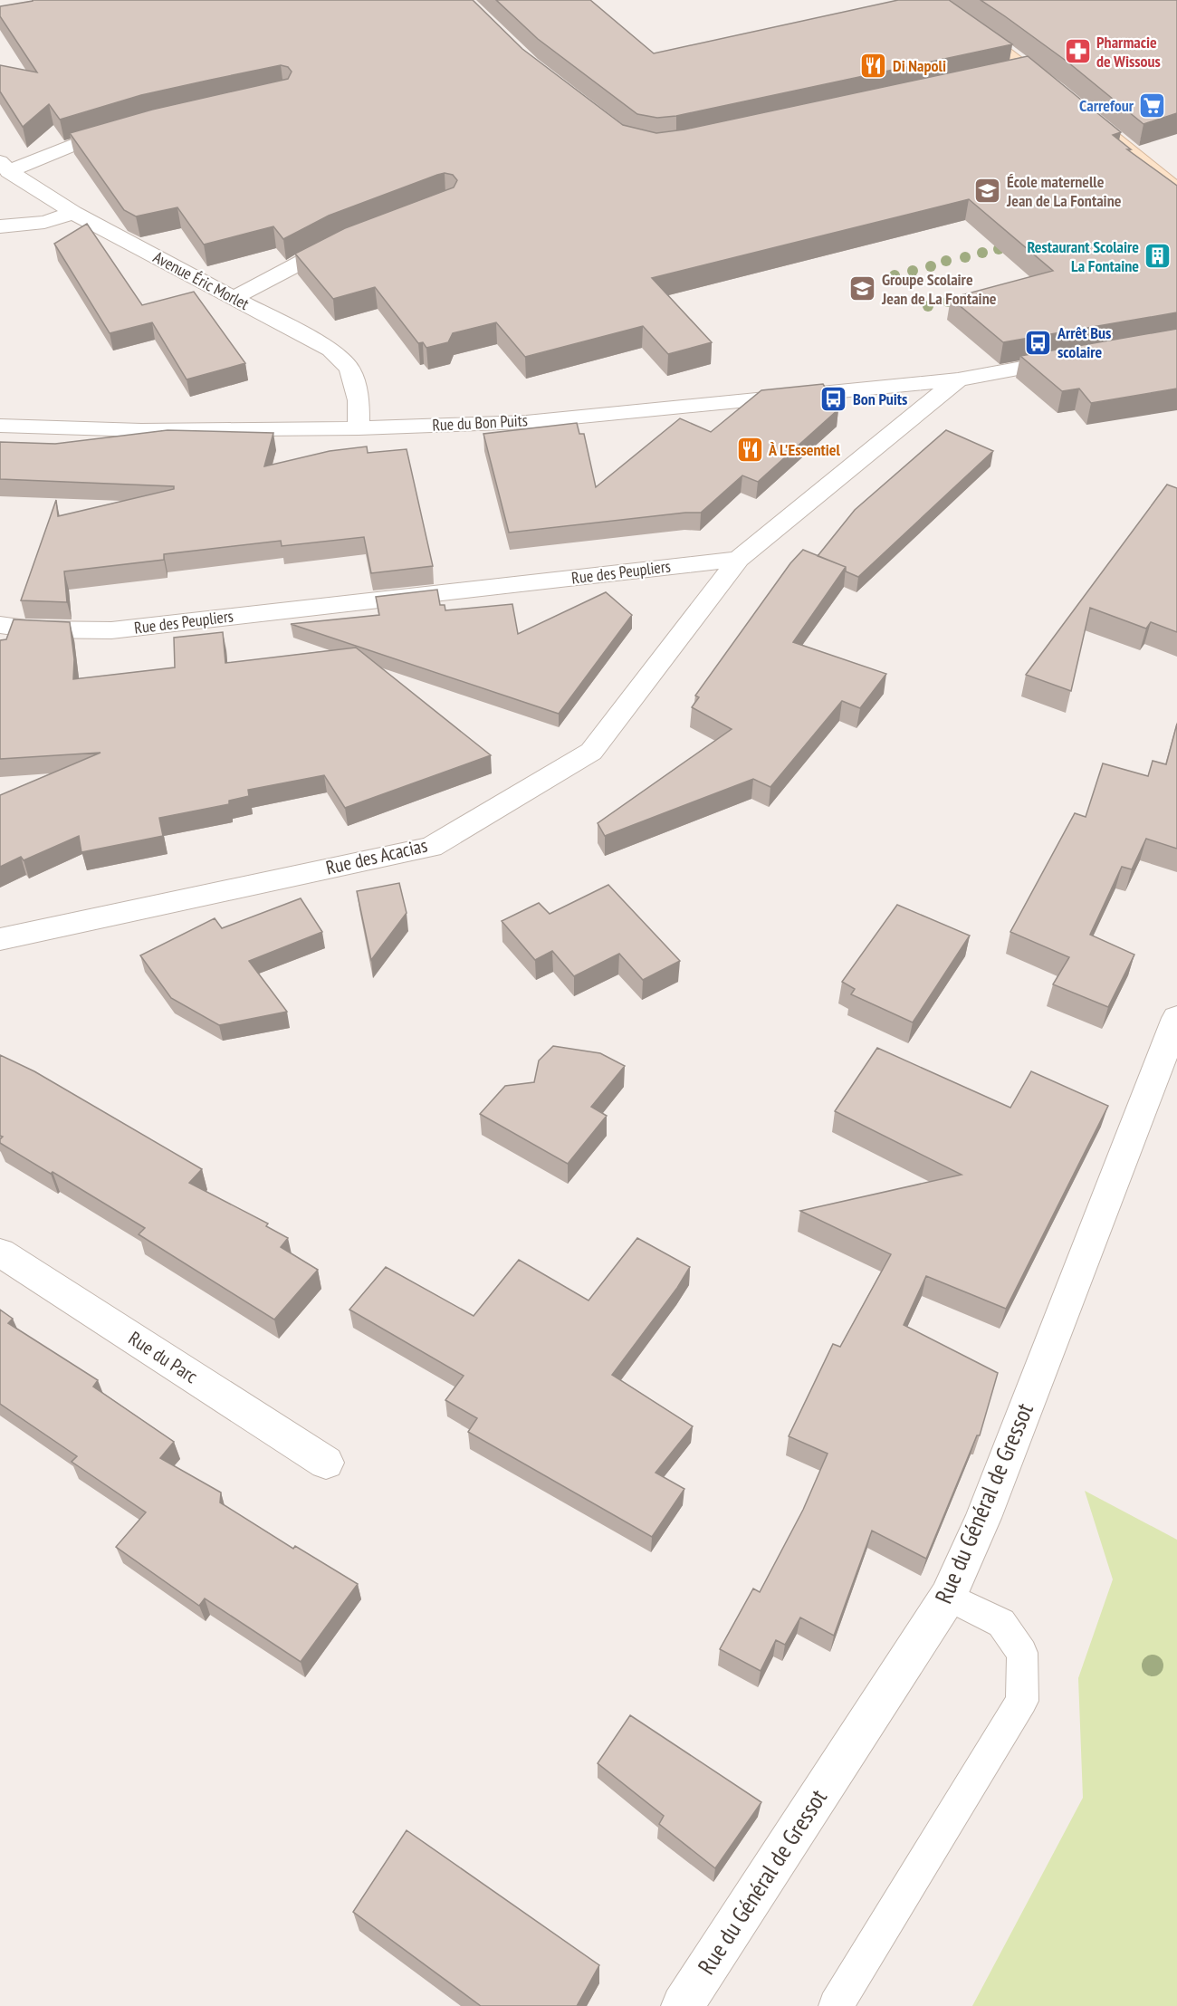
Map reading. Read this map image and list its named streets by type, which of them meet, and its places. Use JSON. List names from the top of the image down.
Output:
{
  "streets": {
    "street": [
      "Avenue Éric Morlet",
      "Rue du Bon Puits",
      "Rue des Peupliers",
      "Rue des Acacias",
      "Rue du Parc",
      "Rue du Général de Gressot"
    ]
  },
  "crossings": [
    ["Avenue Éric Morlet", "Rue du Bon Puits"],
    ["Rue des Peupliers", "Rue des Acacias"]
  ],
  "places": {
    "pharmacy": ["Pharmacie de Wissous"],
    "restaurant": ["Di Napoli", "À L'Essentiel"],
    "supermarket": ["Carrefour"],
    "school or university": ["École maternelle Jean de La Fontaine", "Groupe Scolaire Jean de La Fontaine"],
    "building": ["Restaurant Scolaire La Fontaine"],
    "bus stop": ["Arrêt Bus scolaire", "Bon Puits"]
  }
}
